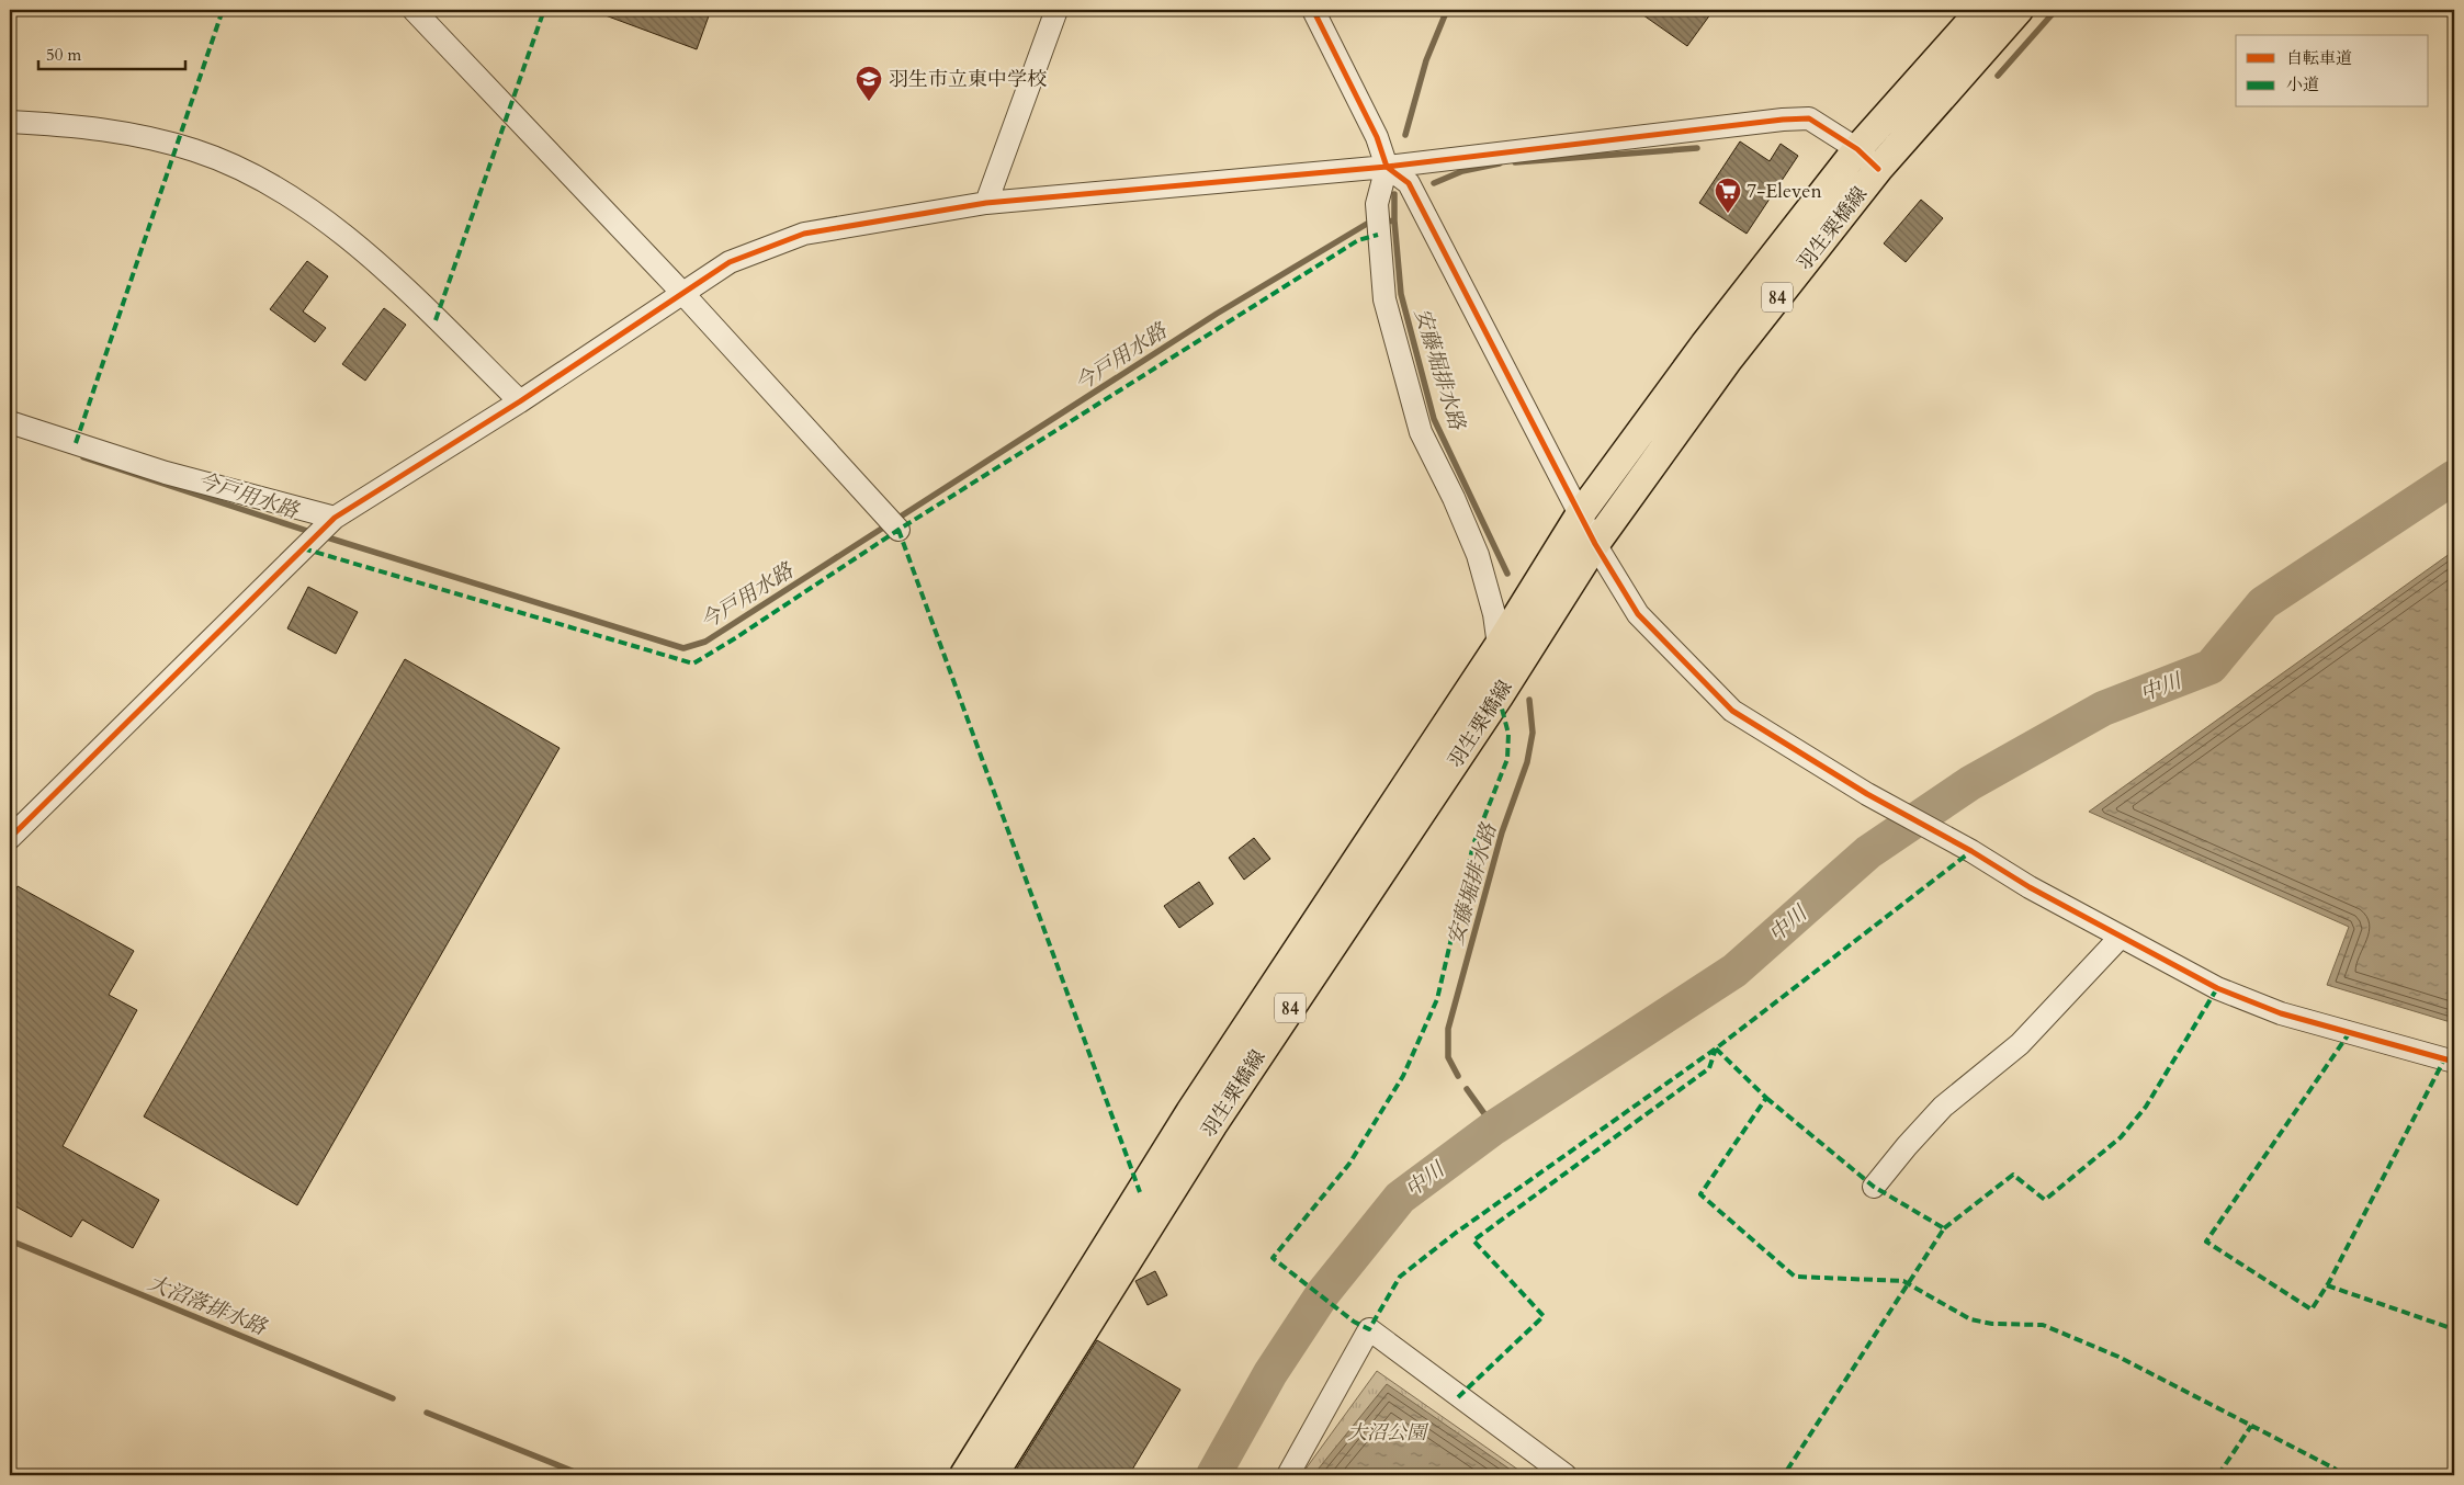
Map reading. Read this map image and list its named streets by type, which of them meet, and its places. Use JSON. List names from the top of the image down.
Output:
{
  "streets": {
    "main road": ["羽生栗橋線", "84"]
  },
  "water": [
    "今戸用水路",
    "安藤堀排水路",
    "中川",
    "大沼落排水路"
  ],
  "parks": ["大沼公園"],
  "places": {
    "school or university": ["羽生市立東中学校"],
    "supermarket": ["7-Eleven"]
  },
  "legend": ["自転車道", "小道"],
  "scale_bar": "50 m"
}
